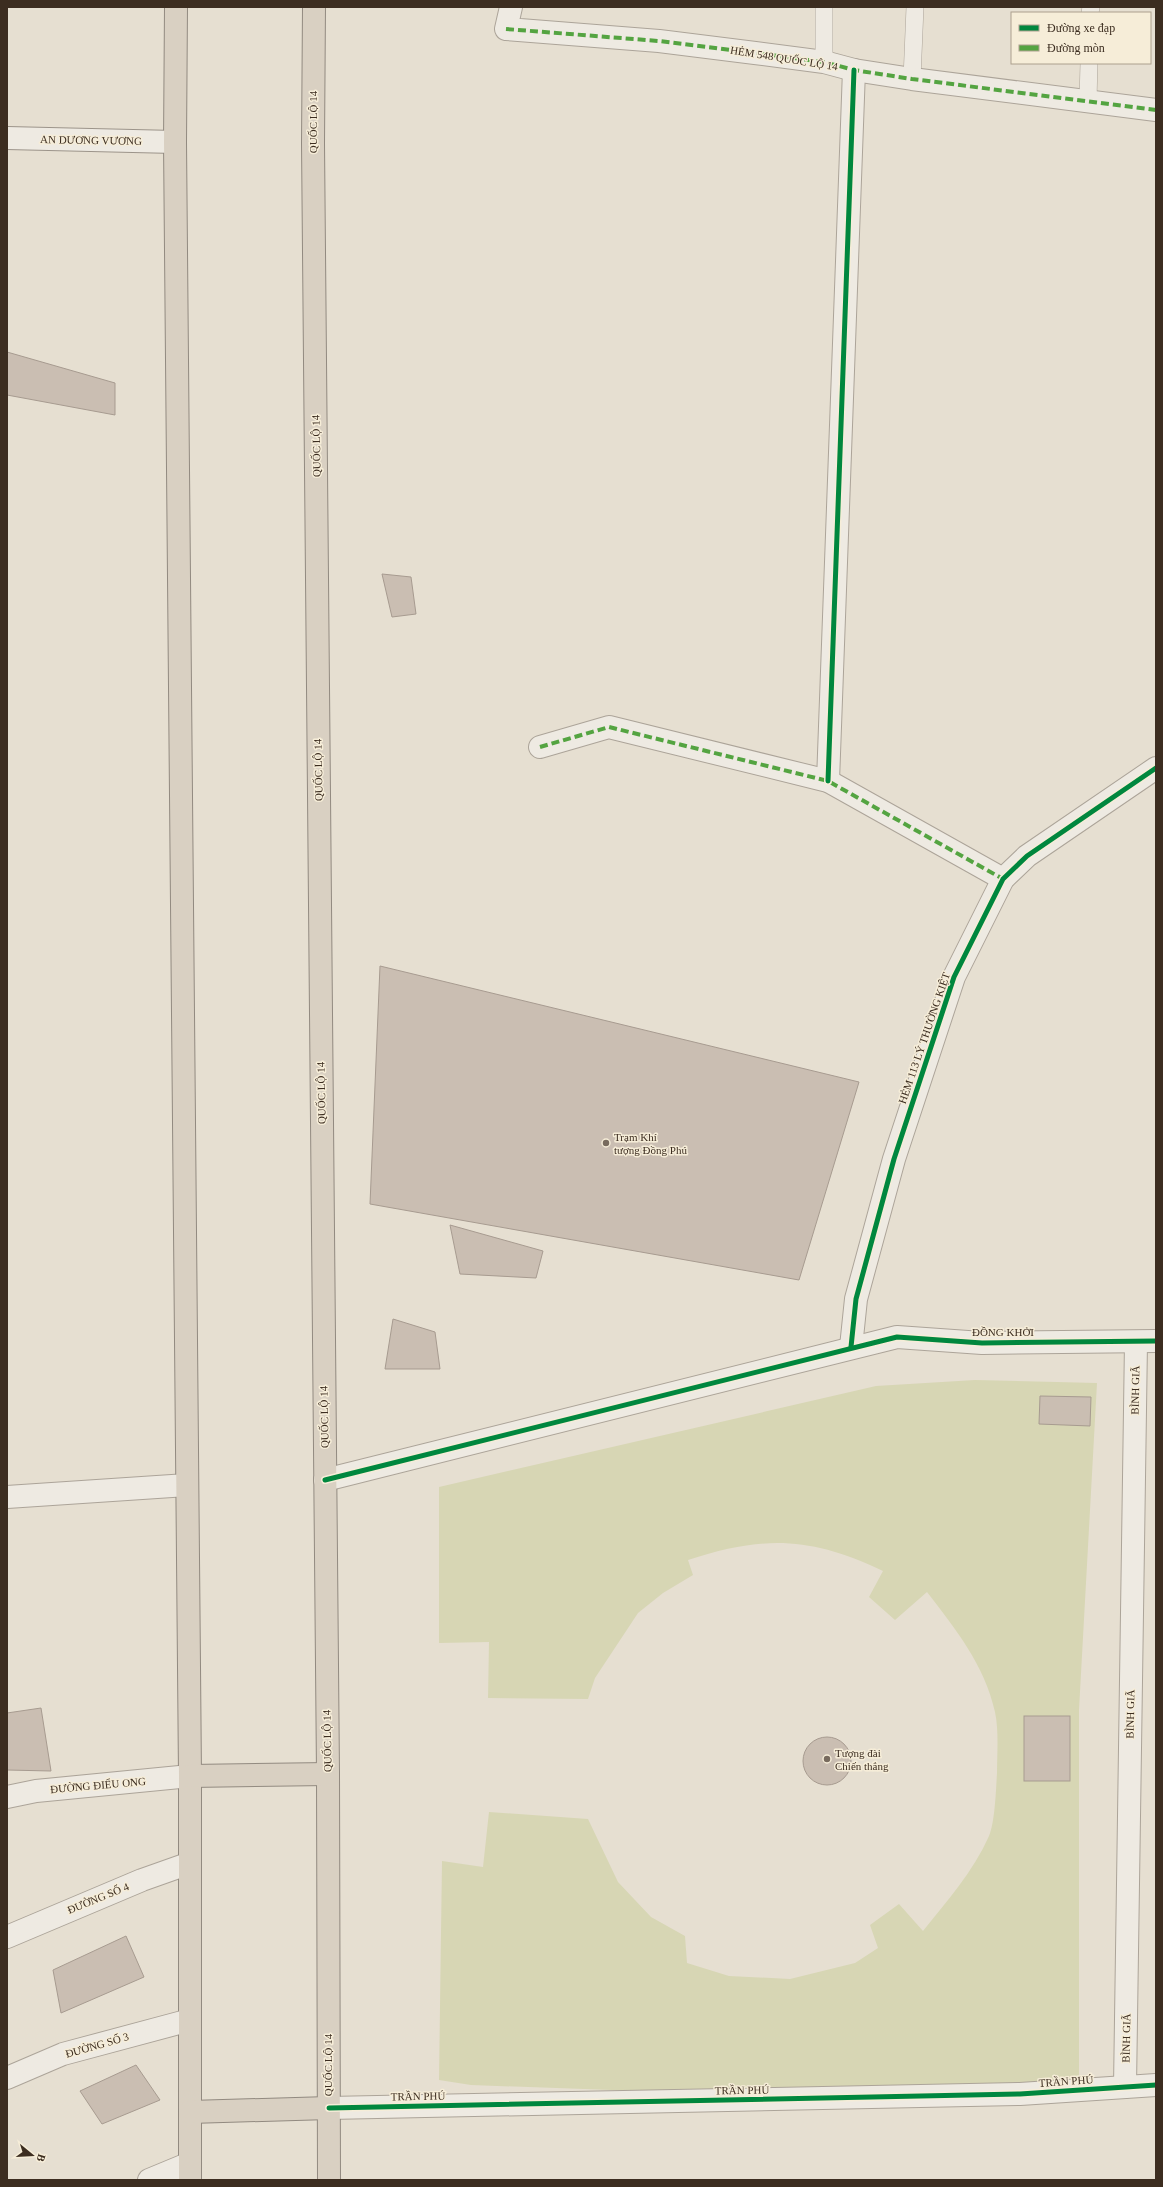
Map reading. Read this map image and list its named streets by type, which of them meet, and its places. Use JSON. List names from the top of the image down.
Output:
{
  "streets": {
    "highway": ["QUỐC LỘ 14"],
    "street": [
      "HẺM 548 QUỐC LỘ 14",
      "AN DƯƠNG VƯƠNG",
      "HẺM 113 LÝ THƯỜNG KIỆT",
      "ĐỒNG KHỞI",
      "BÌNH GIÃ",
      "ĐƯỜNG ĐIỂU ONG",
      "ĐƯỜNG SỐ 4",
      "ĐƯỜNG SỐ 3",
      "TRẦN PHÚ"
    ]
  },
  "crossings": [
    ["QUỐC LỘ 14", "ĐỒNG KHỞI"],
    ["QUỐC LỘ 14", "TRẦN PHÚ"],
    ["HẺM 113 LÝ THƯỜNG KIỆT", "ĐỒNG KHỞI"],
    ["ĐỒNG KHỞI", "BÌNH GIÃ"],
    ["BÌNH GIÃ", "TRẦN PHÚ"]
  ],
  "places": ["Trạm Khí tượng Đồng Phú", "Tượng đài Chiến thắng"],
  "legend": ["Đường xe đạp", "Đường mòn"],
  "north": "right"
}
